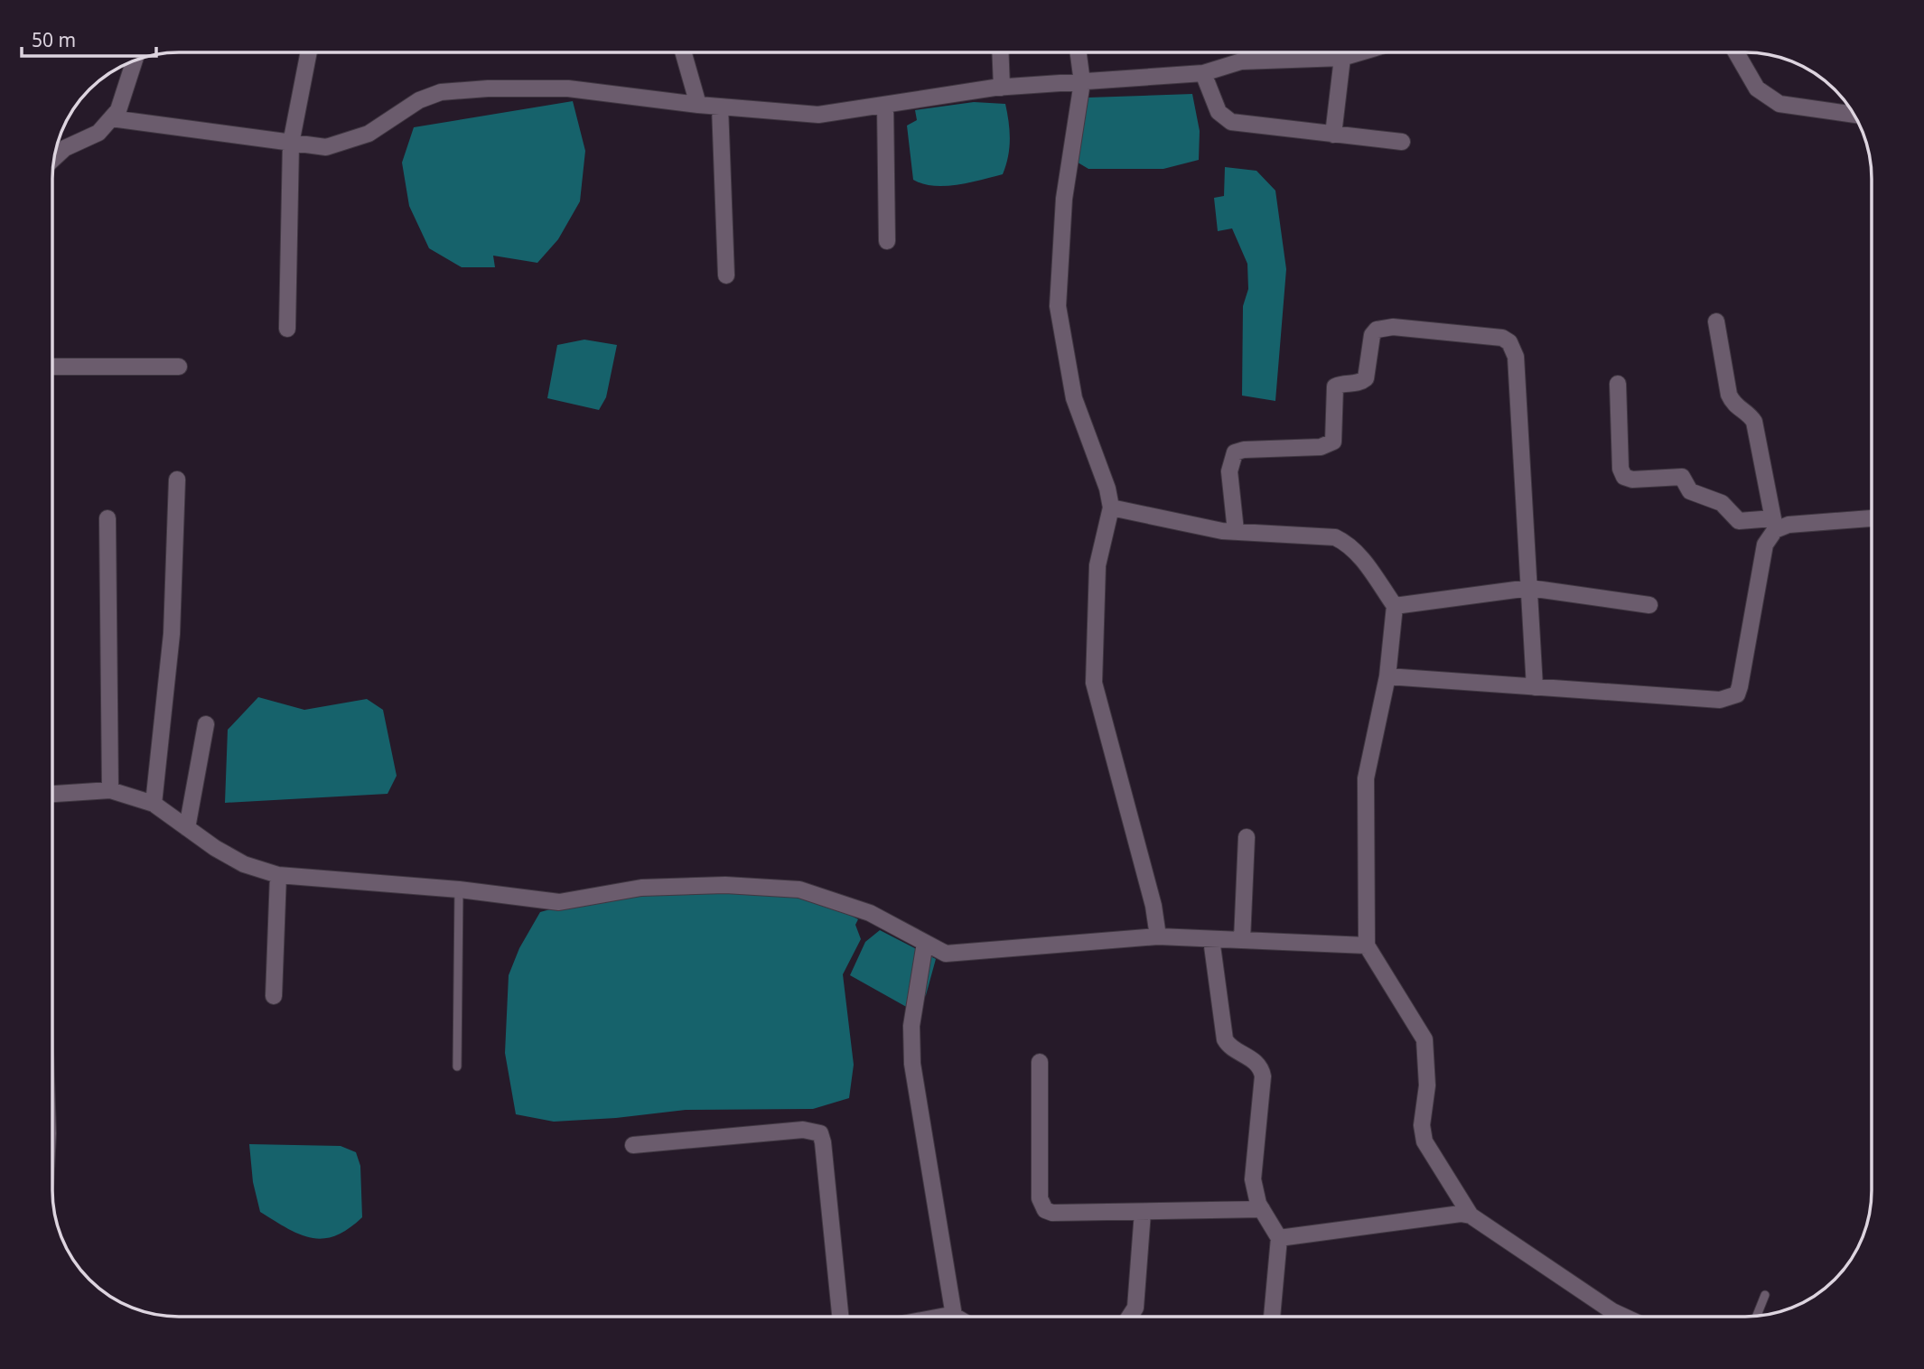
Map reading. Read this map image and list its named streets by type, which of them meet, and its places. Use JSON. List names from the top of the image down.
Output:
{
  "scale_bar": "50 m"
}
